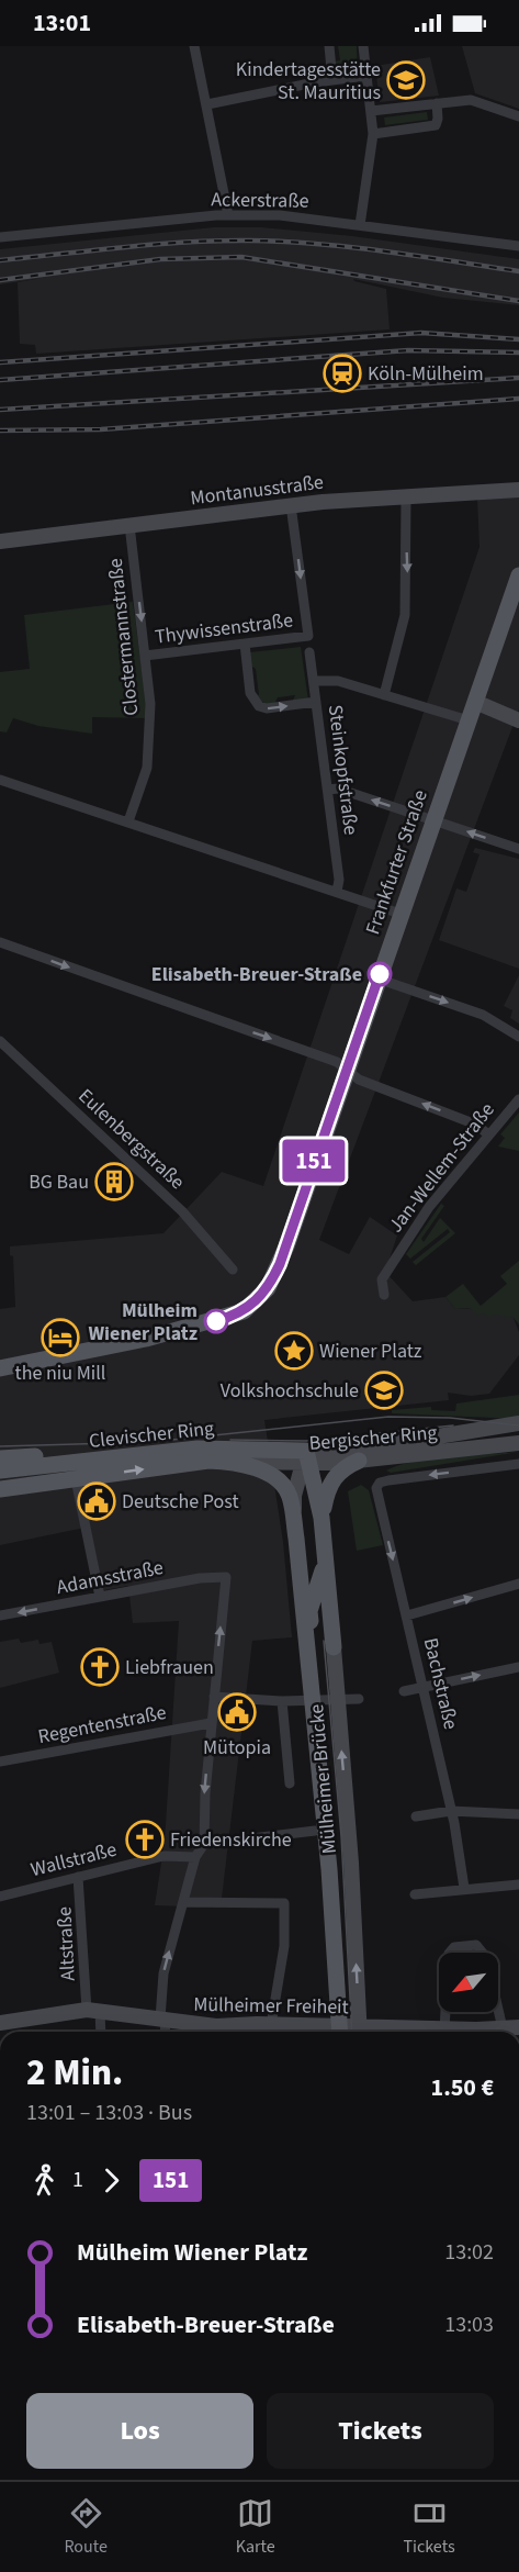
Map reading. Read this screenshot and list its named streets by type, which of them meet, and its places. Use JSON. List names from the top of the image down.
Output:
{
  "streets": {
    "main road": ["Frankfurter Straße", "Clevischer Ring", "Mülheimer Brücke"],
    "street": [
      "Ackerstraße",
      "Montanusstraße",
      "Thywissenstraße",
      "Clostermannstraße",
      "Steinkopfstraße",
      "Eulenbergstraße",
      "Jan-Wellem-Straße",
      "Bergischer Ring",
      "Adamsstraße",
      "Bachstraße",
      "Regentenstraße",
      "Wallstraße",
      "Altstraße",
      "Mülheimer Freiheit"
    ]
  },
  "crossings": [
    ["Montanusstraße", "Thywissenstraße"],
    ["Montanusstraße", "Clostermannstraße"],
    ["Thywissenstraße", "Clostermannstraße"],
    ["Clevischer Ring", "Bergischer Ring"],
    ["Clevischer Ring", "Mülheimer Brücke"],
    ["Wallstraße", "Altstraße"],
    ["Altstraße", "Mülheimer Freiheit"]
  ],
  "one_way": ["Clostermannstraße"],
  "places": {
    "school or university": ["Kindertagesstätte St. Mauritius", "Volkshochschule"],
    "station": ["Köln-Mülheim"],
    "other": ["Elisabeth-Breuer-Straße", "Mülheim Wiener Platz"],
    "building": ["BG Bau"],
    "hotel": ["the niu Mill"],
    "place": ["Wiener Platz"],
    "public building": ["Deutsche Post", "Mütopia"],
    "church": ["Liebfrauen", "Friedenskirche"]
  },
  "lines": ["bus line 151"],
  "north": "bottom left",
  "page": {
    "status": "13:01",
    "on_map": "151",
    "heading": ["2 Min.", "13:01 – 13:03 · Bus", "1.50 €"],
    "legs": ["1", "151"],
    "list": [
      {
        "name": "Mülheim Wiener Platz",
        "value": "13:02"
      },
      {
        "name": "Elisabeth-Breuer-Straße",
        "value": "13:03"
      }
    ],
    "buttons": ["Los", "Tickets"],
    "tabs": ["Route", "Karte", "Tickets"]
  }
}
